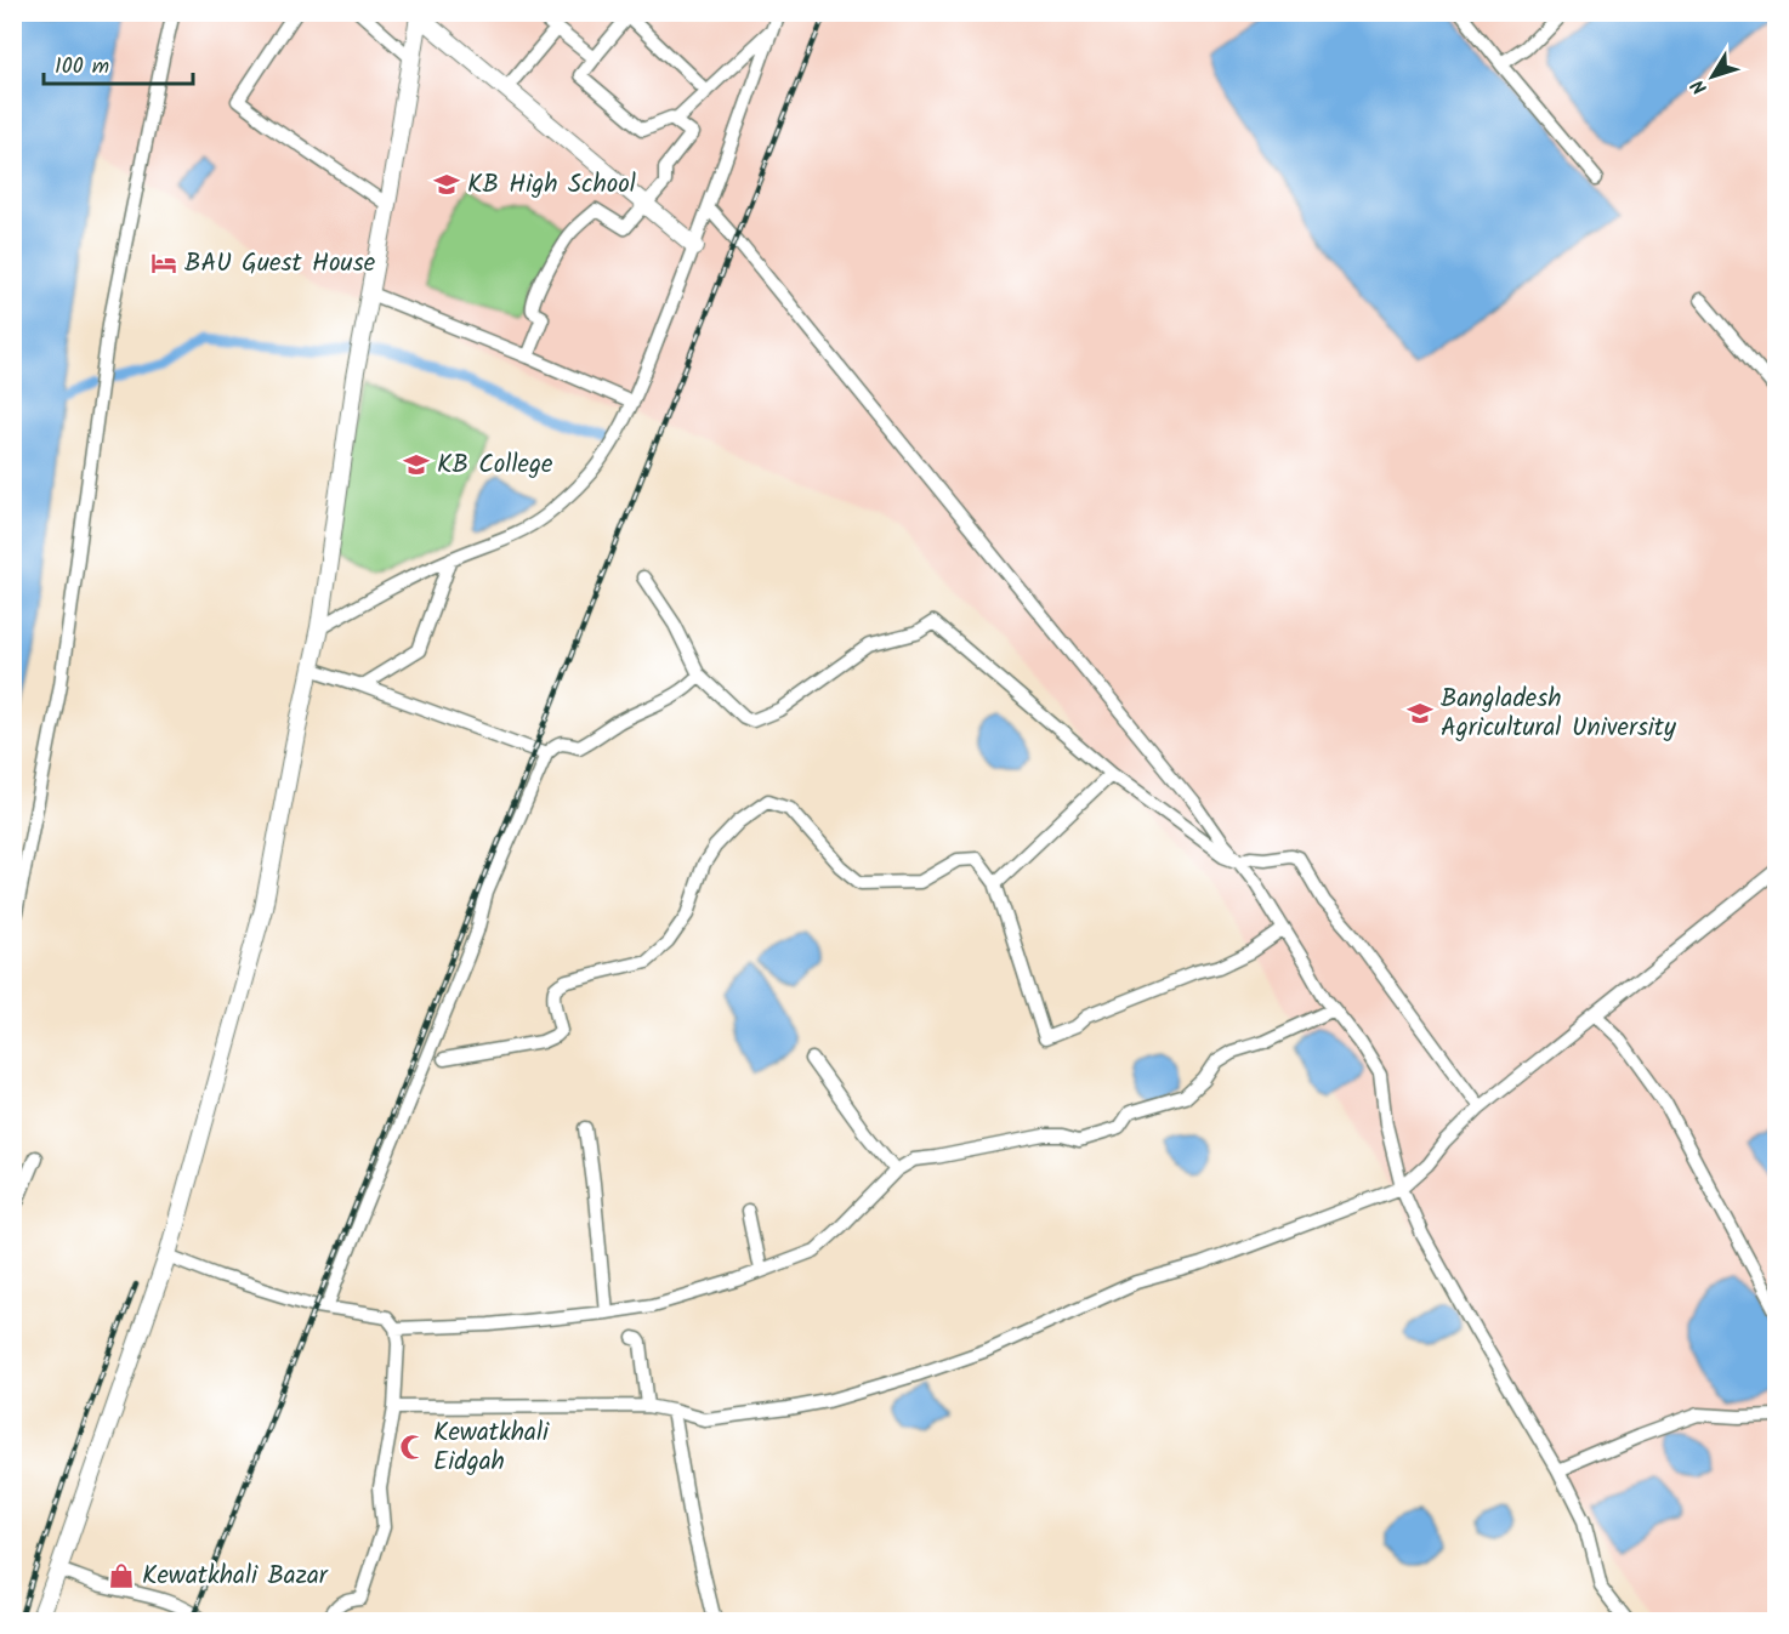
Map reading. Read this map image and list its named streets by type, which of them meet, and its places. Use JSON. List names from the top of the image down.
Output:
{
  "places": {
    "school or university": ["KB High School", "KB College", "Bangladesh Agricultural University"],
    "hotel": ["BAU Guest House"],
    "mosque": ["Kewatkhali Eidgah"],
    "shop": ["Kewatkhali Bazar"]
  },
  "scale_bar": "100 m",
  "north": "bottom left"
}
